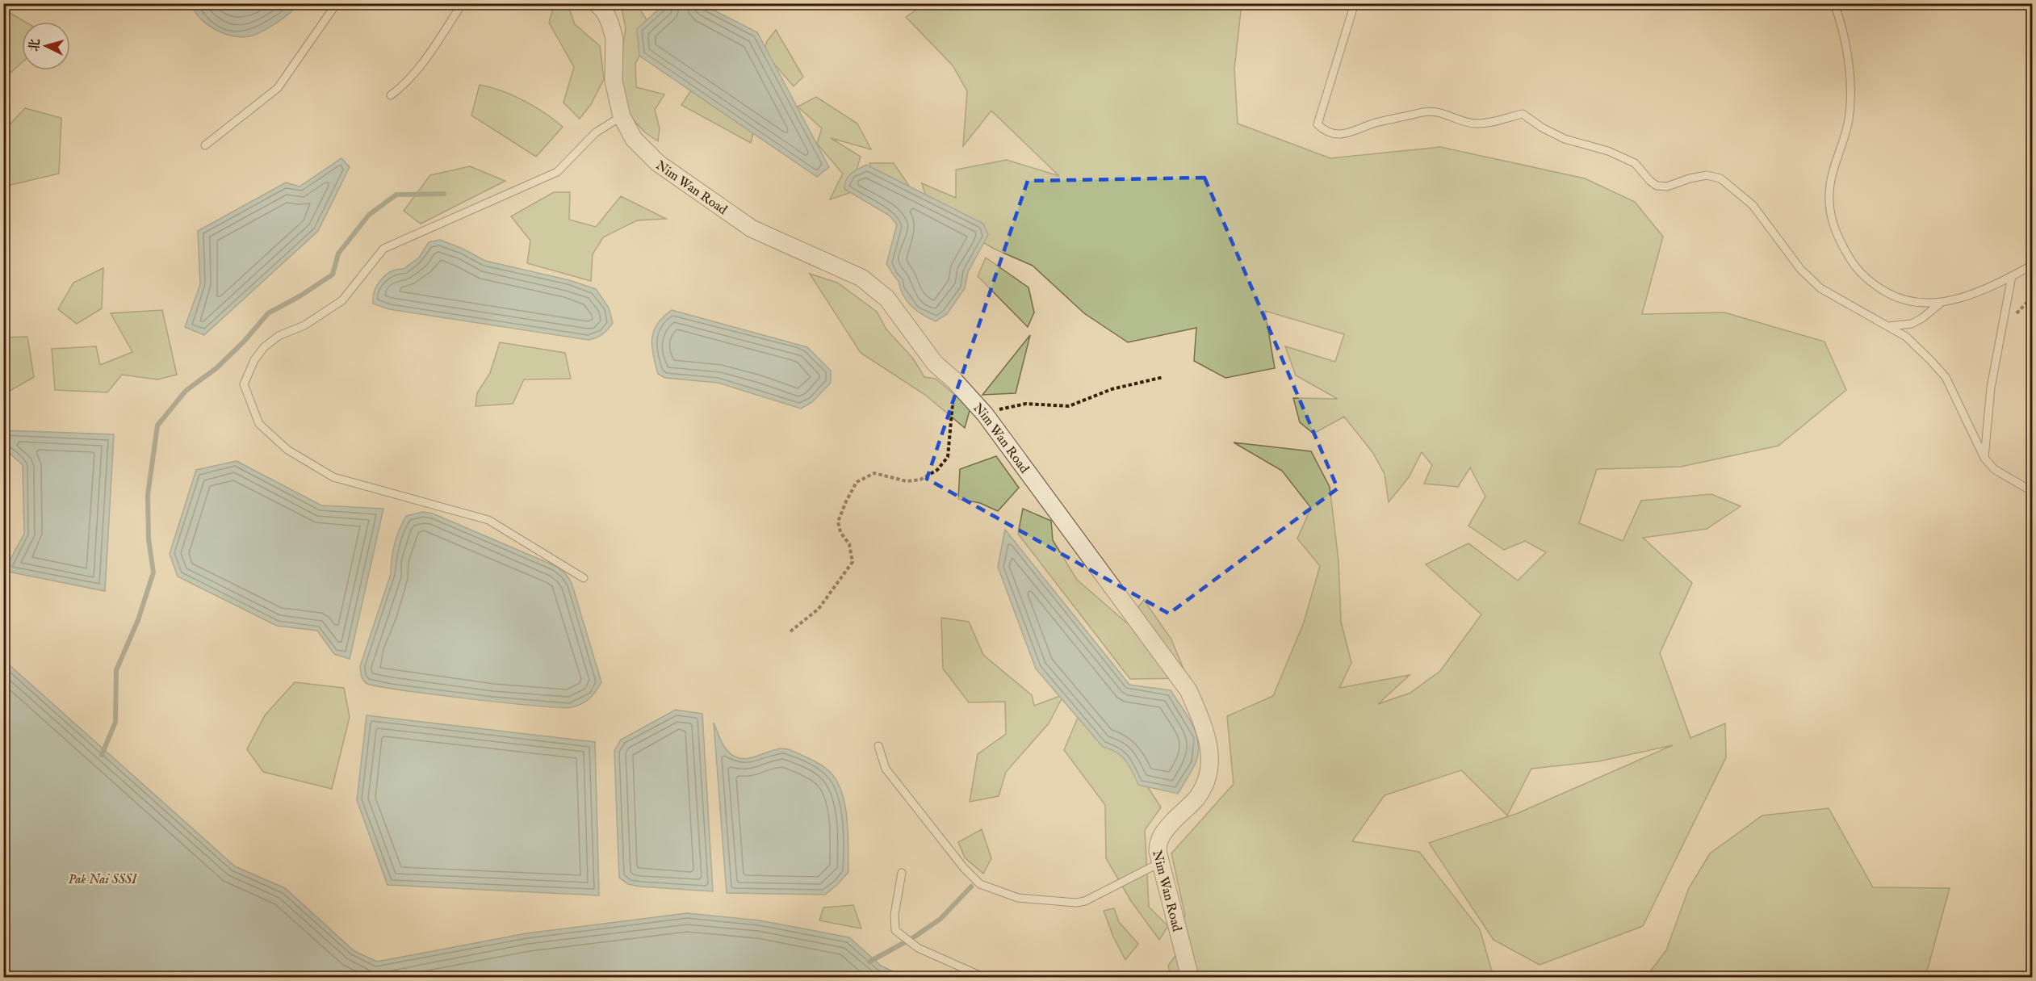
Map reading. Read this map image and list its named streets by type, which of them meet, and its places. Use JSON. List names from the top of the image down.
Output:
{
  "streets": {
    "street": ["Nim Wan Road"]
  },
  "parks": ["Pak Nai SSSI"],
  "north": "left"
}
